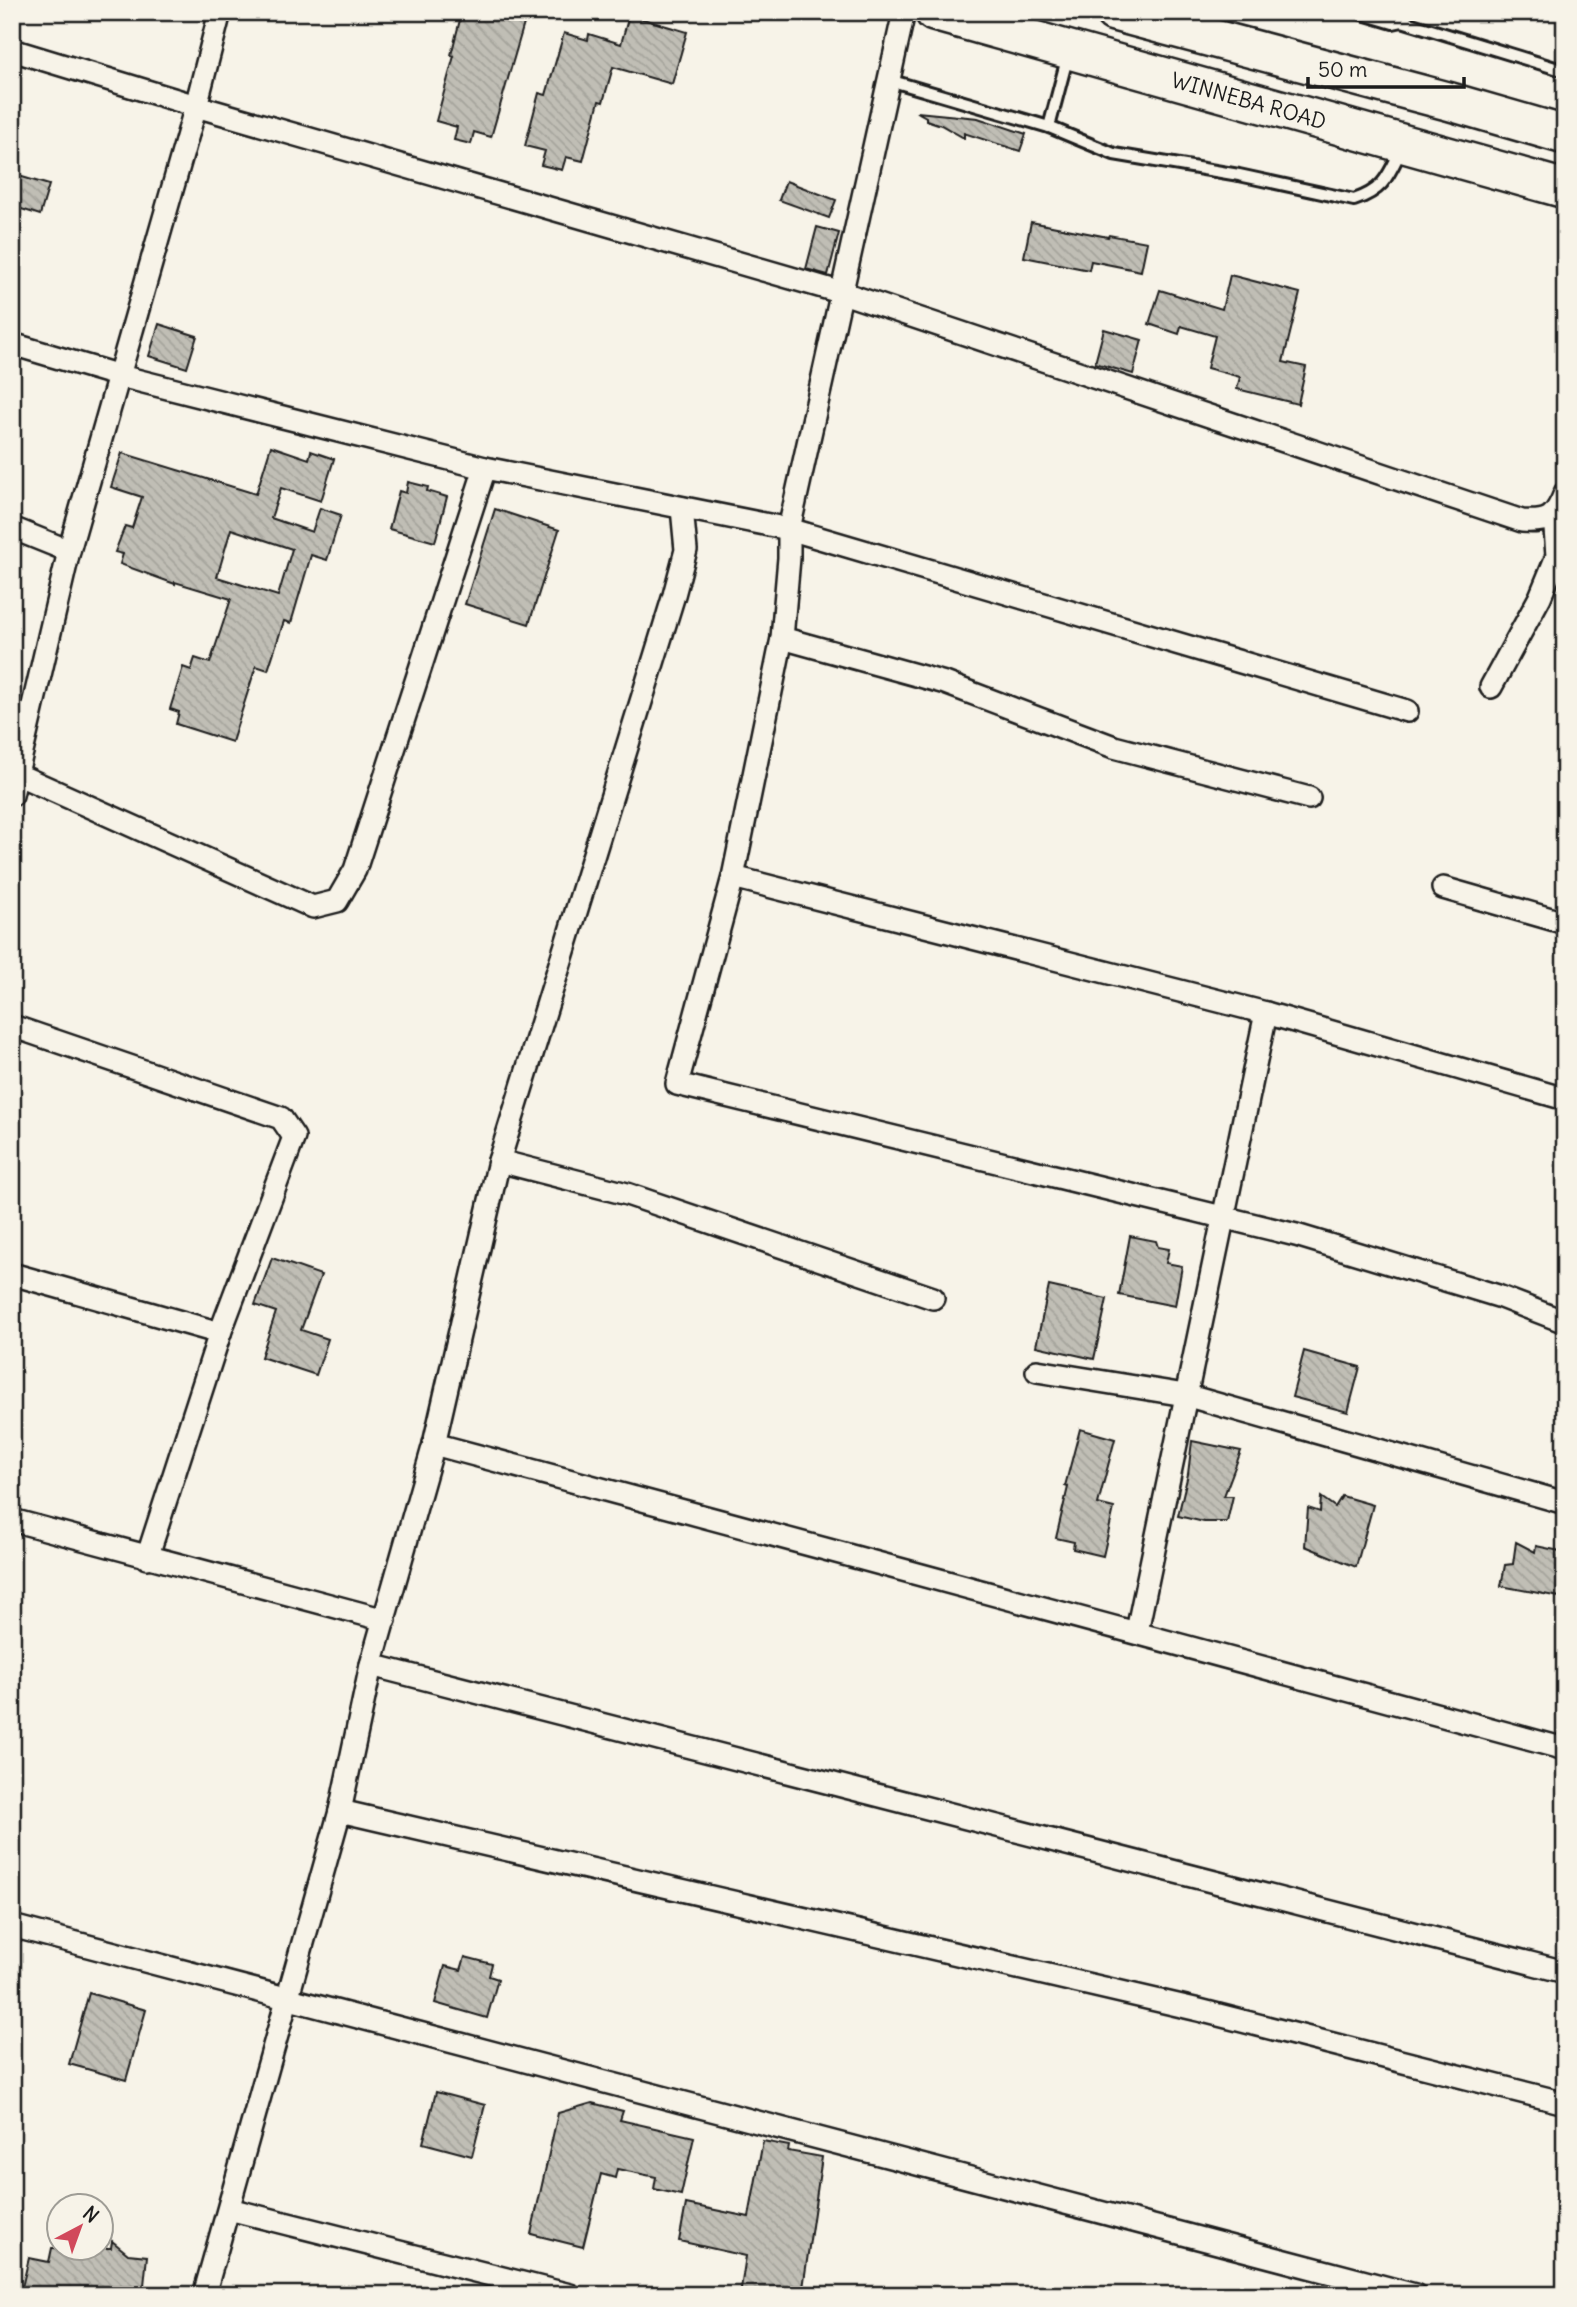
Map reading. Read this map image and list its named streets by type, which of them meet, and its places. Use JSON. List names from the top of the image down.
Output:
{
  "streets": {
    "highway": ["WINNEBA ROAD"]
  },
  "scale_bar": "50 m",
  "north": "top right"
}
